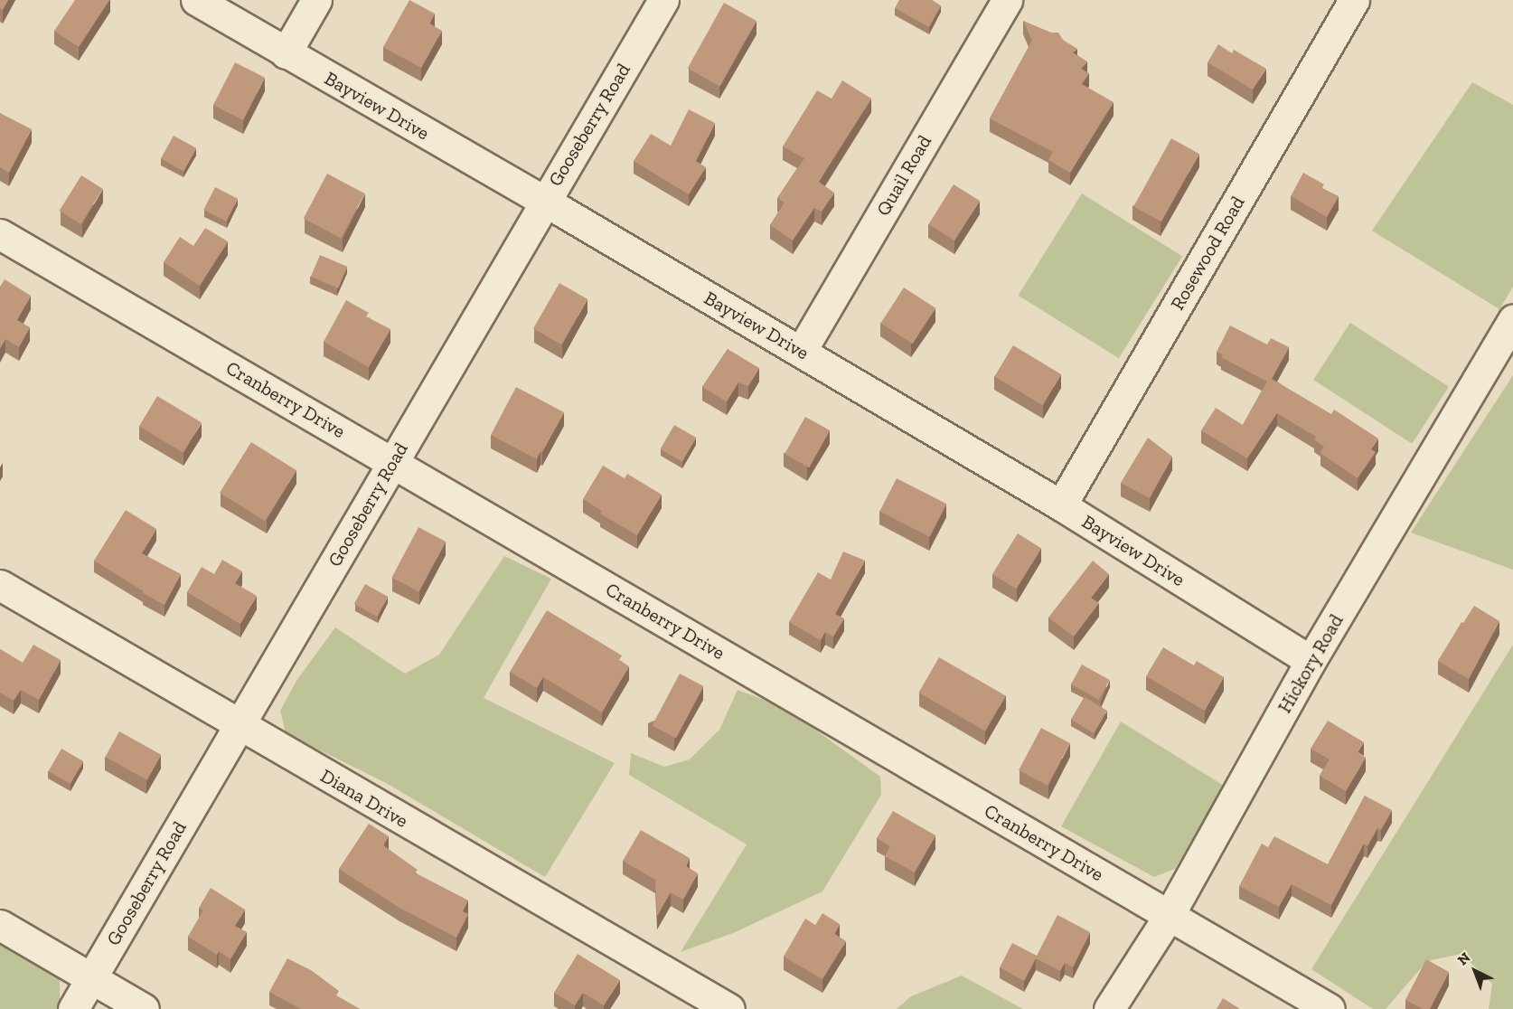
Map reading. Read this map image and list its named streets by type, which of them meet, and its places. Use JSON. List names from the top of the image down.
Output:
{
  "streets": {
    "street": [
      "Bayview Drive",
      "Gooseberry Road",
      "Quail Road",
      "Rosewood Road",
      "Cranberry Drive",
      "Hickory Road",
      "Diana Drive"
    ]
  },
  "crossings": [
    ["Bayview Drive", "Gooseberry Road"],
    ["Bayview Drive", "Quail Road"],
    ["Bayview Drive", "Rosewood Road"],
    ["Bayview Drive", "Hickory Road"],
    ["Gooseberry Road", "Cranberry Drive"],
    ["Gooseberry Road", "Diana Drive"],
    ["Cranberry Drive", "Hickory Road"]
  ],
  "north": "top left"
}
